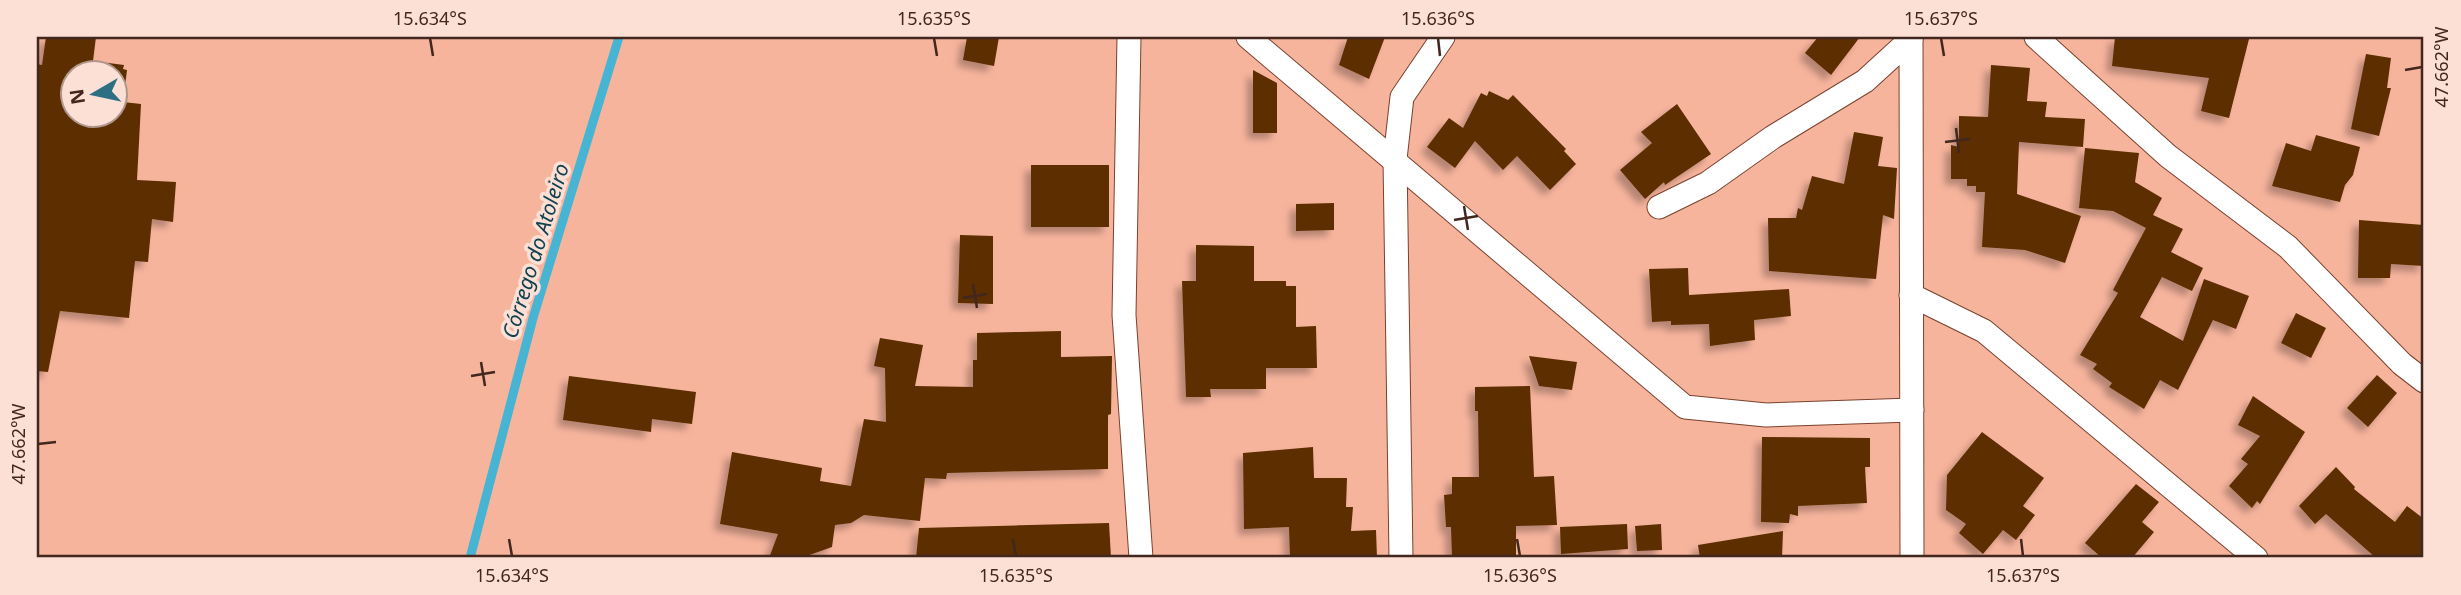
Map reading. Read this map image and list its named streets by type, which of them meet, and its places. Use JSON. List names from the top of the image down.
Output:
{
  "water": ["Córrego do Atoleiro"],
  "north": "left",
  "coordinates": [
    "15.634°S",
    "15.635°S",
    "15.636°S",
    "15.637°S",
    "47.662°W"
  ]
}
